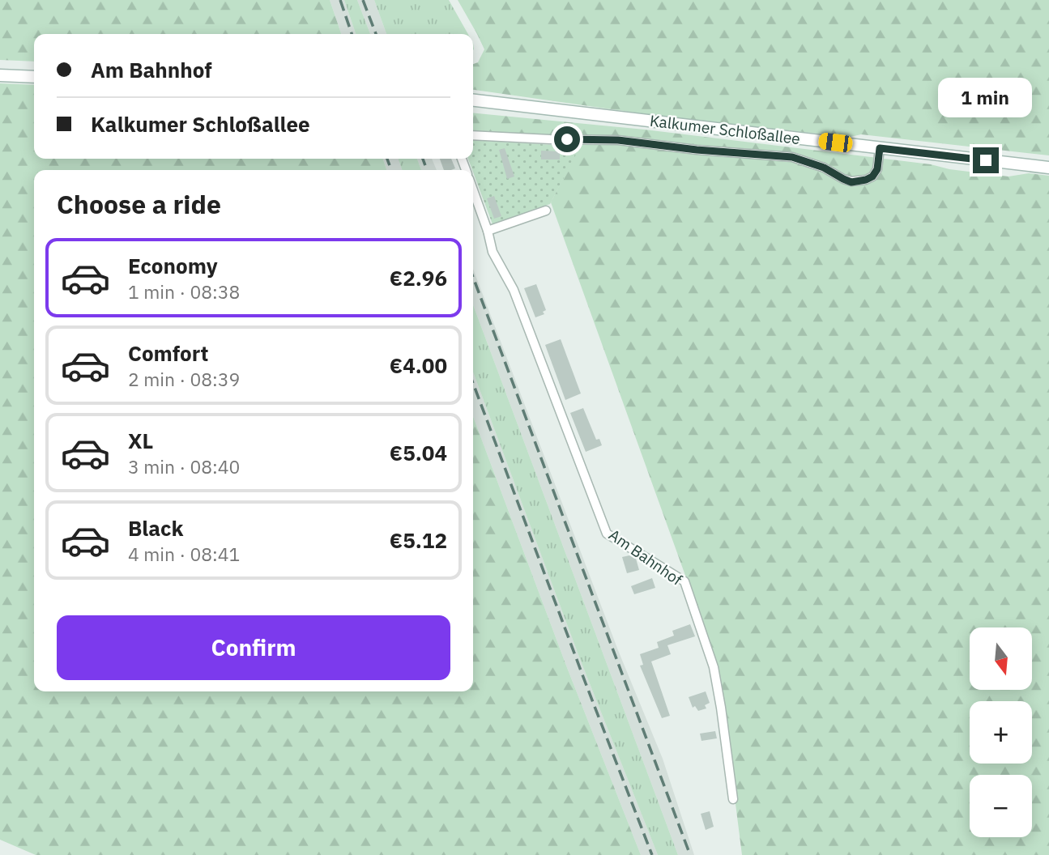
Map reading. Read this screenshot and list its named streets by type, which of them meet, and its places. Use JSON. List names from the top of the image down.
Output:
{
  "streets": {
    "main road": ["Kalkumer Schloßallee"],
    "street": ["Am Bahnhof"]
  },
  "north": "bottom",
  "page": {
    "banner": ["Am Bahnhof", "Kalkumer Schloßallee"],
    "bubble": "1 min",
    "heading": "Choose a ride",
    "list": [
      {
        "name": "Economy",
        "note": "1 min · 08:38",
        "value": "€2.96"
      },
      {
        "name": "Comfort",
        "note": "2 min · 08:39",
        "value": "€4.00"
      },
      {
        "name": "XL",
        "note": "3 min · 08:40",
        "value": "€5.04"
      },
      {
        "name": "Black",
        "note": "4 min · 08:41",
        "value": "€5.12"
      }
    ],
    "buttons": "Confirm",
    "map_buttons": ["+", "−"]
  }
}
